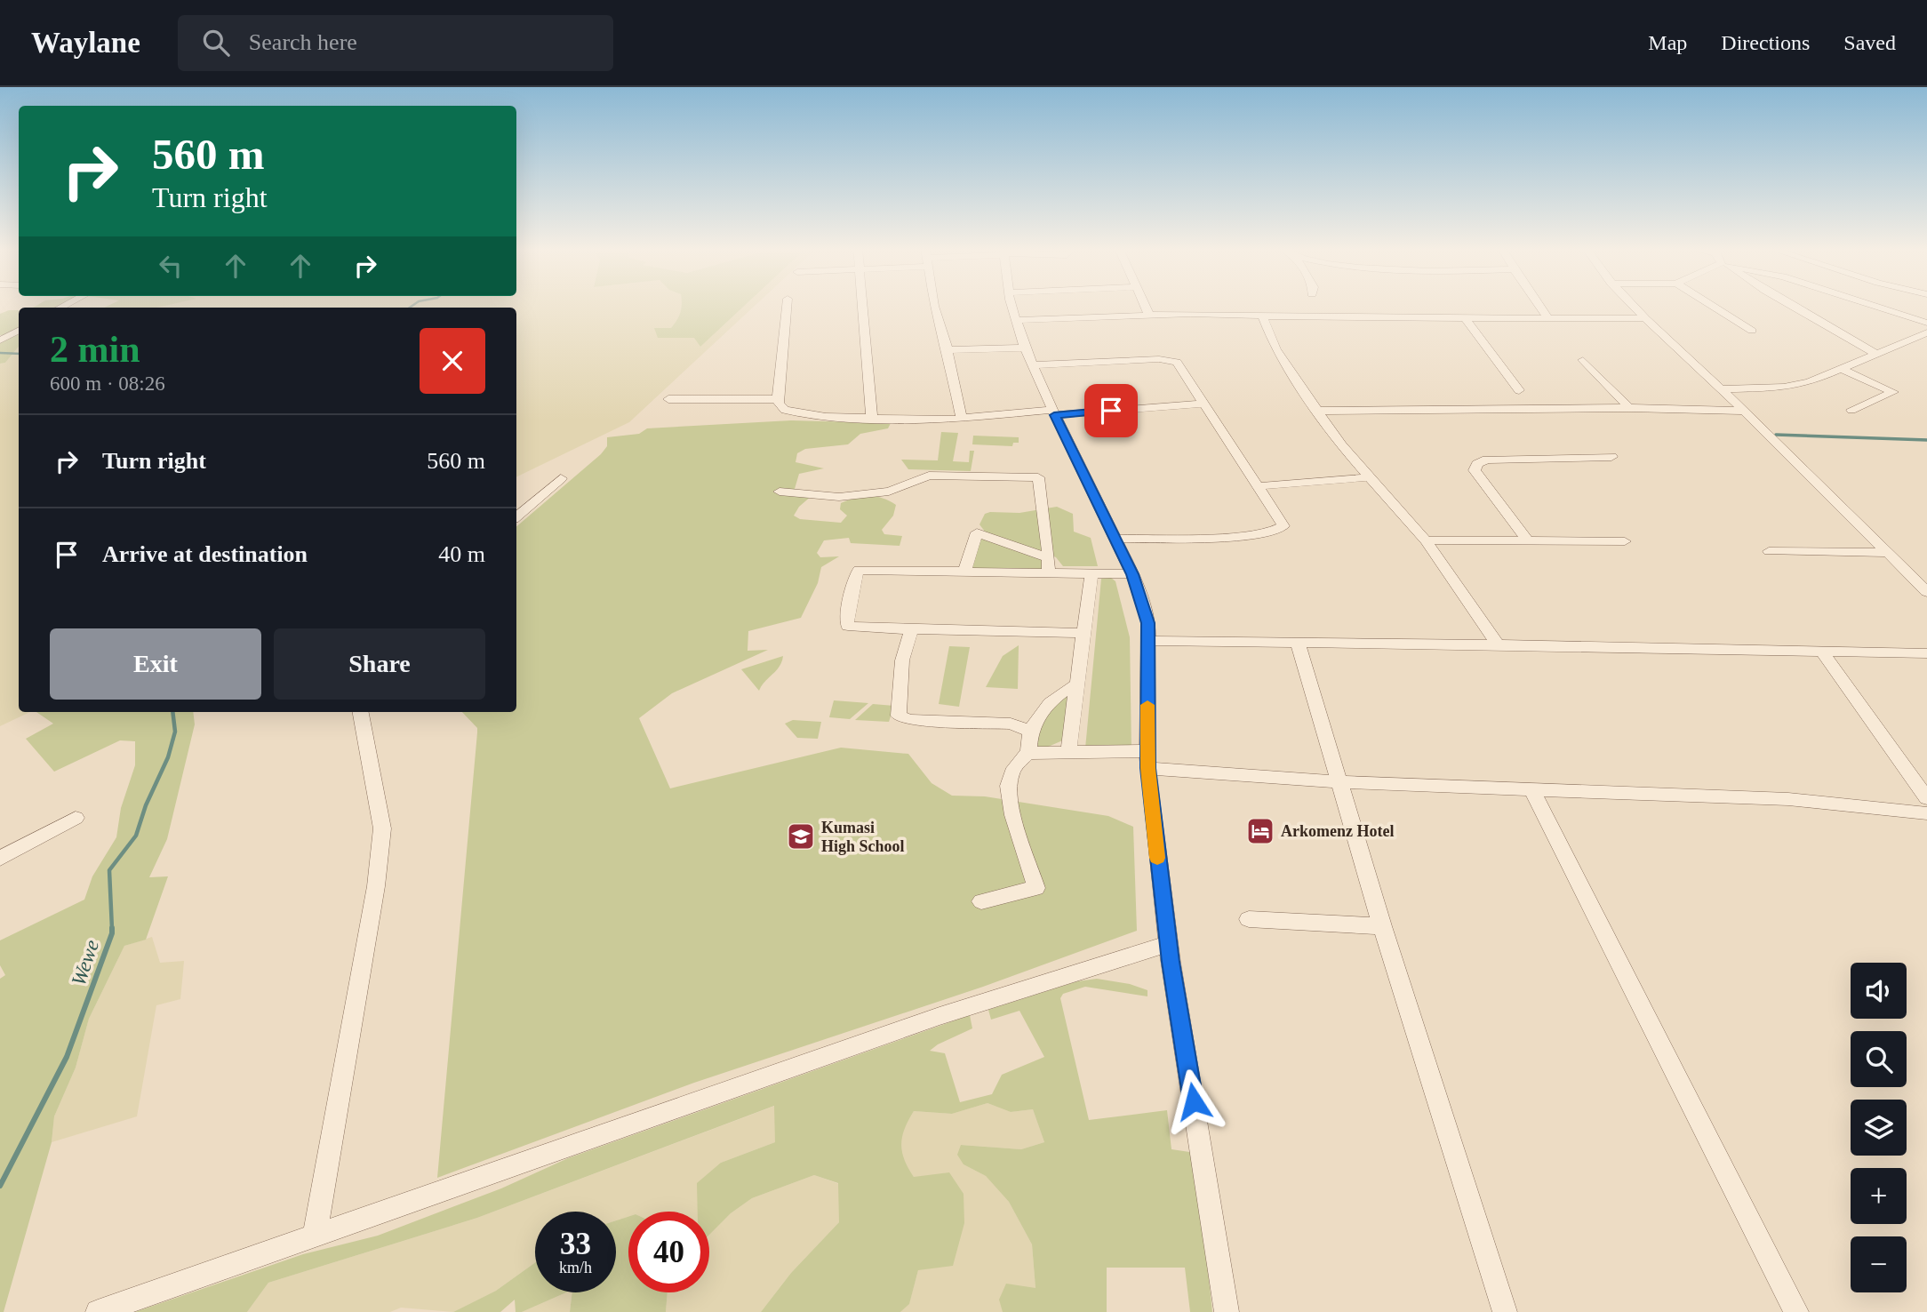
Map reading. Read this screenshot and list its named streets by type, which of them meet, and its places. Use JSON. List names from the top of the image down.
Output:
{
  "water": ["Wewe"],
  "places": {
    "hotel": ["Arkomenz Hotel"],
    "school or university": ["Kumasi High School"]
  },
  "page": {
    "header": "Waylane",
    "search": "Search here",
    "nav": ["Map", "Directions", "Saved"],
    "turn": ["560 m", "Turn right"],
    "heading": ["2 min", "600 m · 08:26"],
    "list": [
      {
        "name": "Turn right",
        "value": "560 m"
      },
      {
        "name": "Arrive at destination",
        "value": "40 m"
      }
    ],
    "buttons": ["Exit", "Share"],
    "map_buttons": ["+", "−"],
    "speed": "33 km/h",
    "limit": "40"
  }
}
